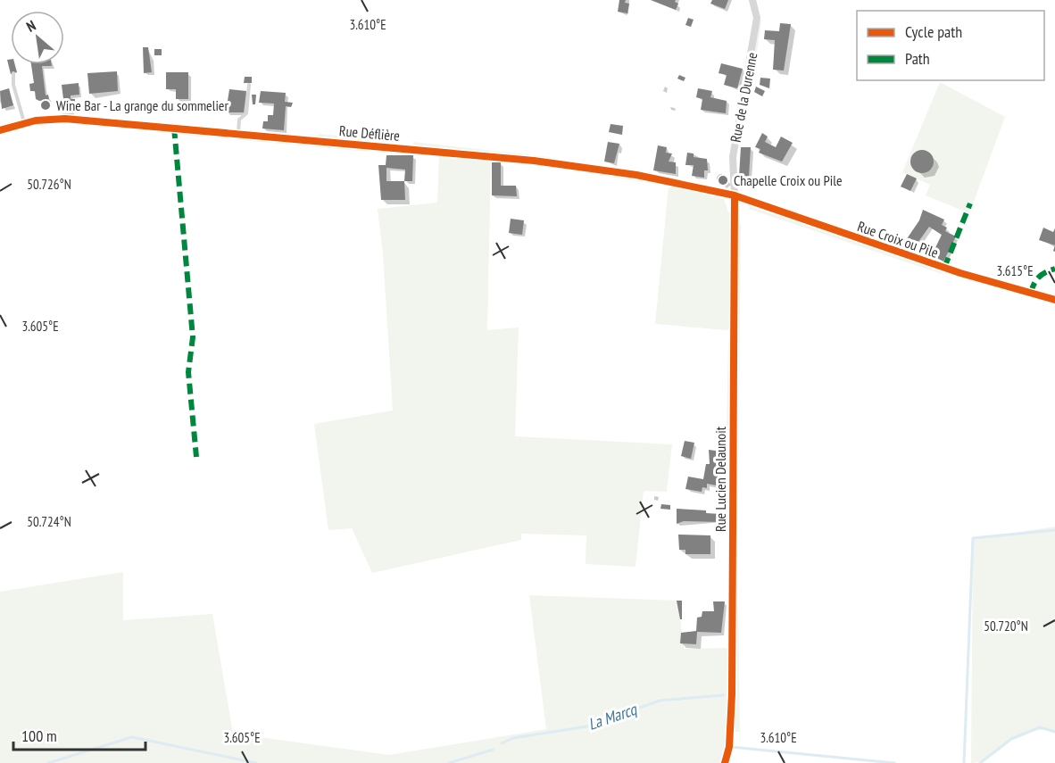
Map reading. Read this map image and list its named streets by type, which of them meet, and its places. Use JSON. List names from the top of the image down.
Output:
{
  "streets": {
    "street": [
      "Rue de la Durenne",
      "Rue Déflière",
      "Rue Croix ou Pile",
      "Rue Lucien Delaunoit"
    ]
  },
  "crossings": [
    ["Rue de la Durenne", "Rue Déflière"],
    ["Rue de la Durenne", "Rue Croix ou Pile"],
    ["Rue de la Durenne", "Rue Lucien Delaunoit"],
    ["Rue Déflière", "Rue Croix ou Pile"],
    ["Rue Déflière", "Rue Lucien Delaunoit"],
    ["Rue Croix ou Pile", "Rue Lucien Delaunoit"]
  ],
  "water": ["La Marcq"],
  "places": ["Wine Bar - La grange du sommelier", "Chapelle Croix ou Pile"],
  "legend": ["Cycle path", "Path"],
  "scale_bar": "100 m",
  "north": "top left",
  "coordinates": [
    "3.610°E",
    "50.726°N",
    "3.615°E",
    "3.605°E",
    "50.724°N",
    "50.720°N"
  ]
}
